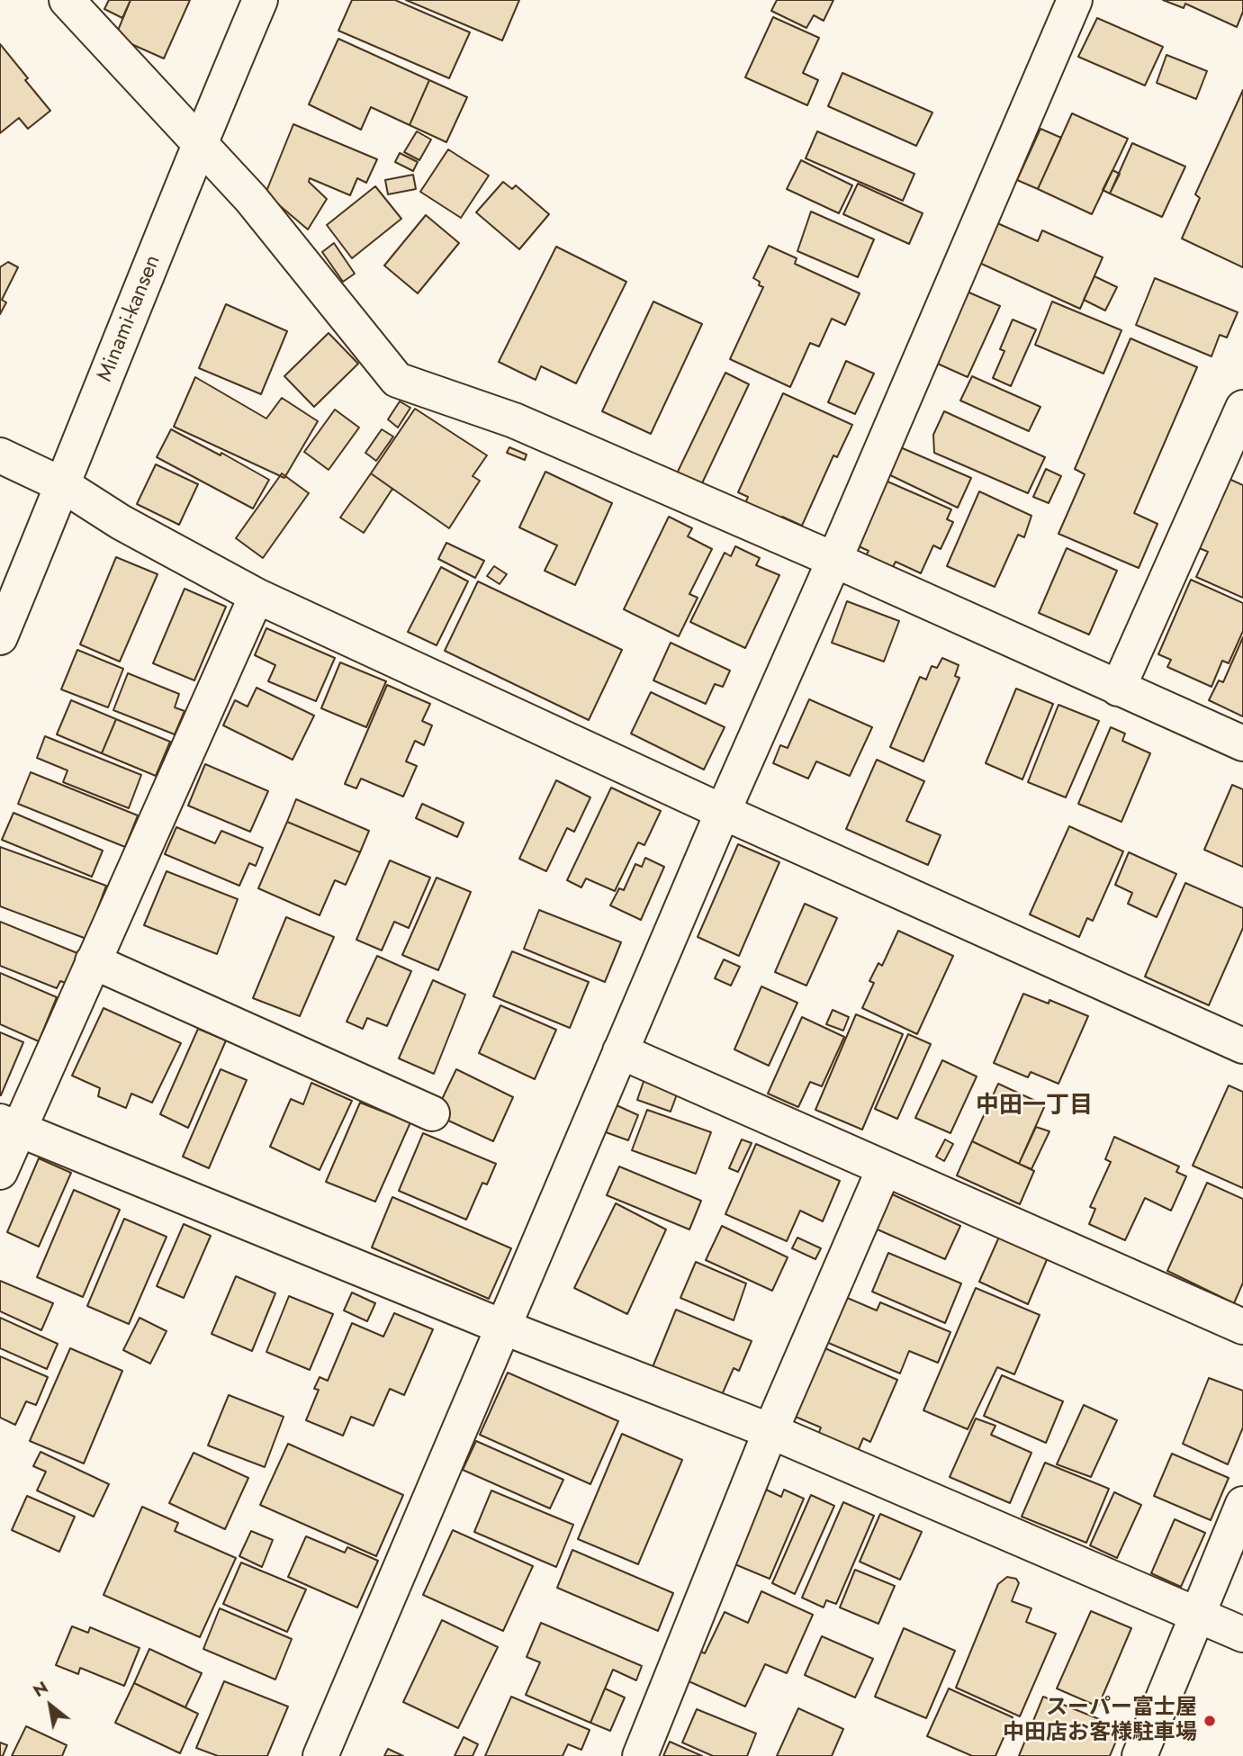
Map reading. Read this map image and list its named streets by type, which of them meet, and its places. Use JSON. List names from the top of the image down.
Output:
{
  "streets": {
    "street": ["Minami-kansen"]
  },
  "districts": ["中田一丁目"],
  "places": ["スーパー富士屋 中田店お客様駐車場"],
  "north": "top left"
}
